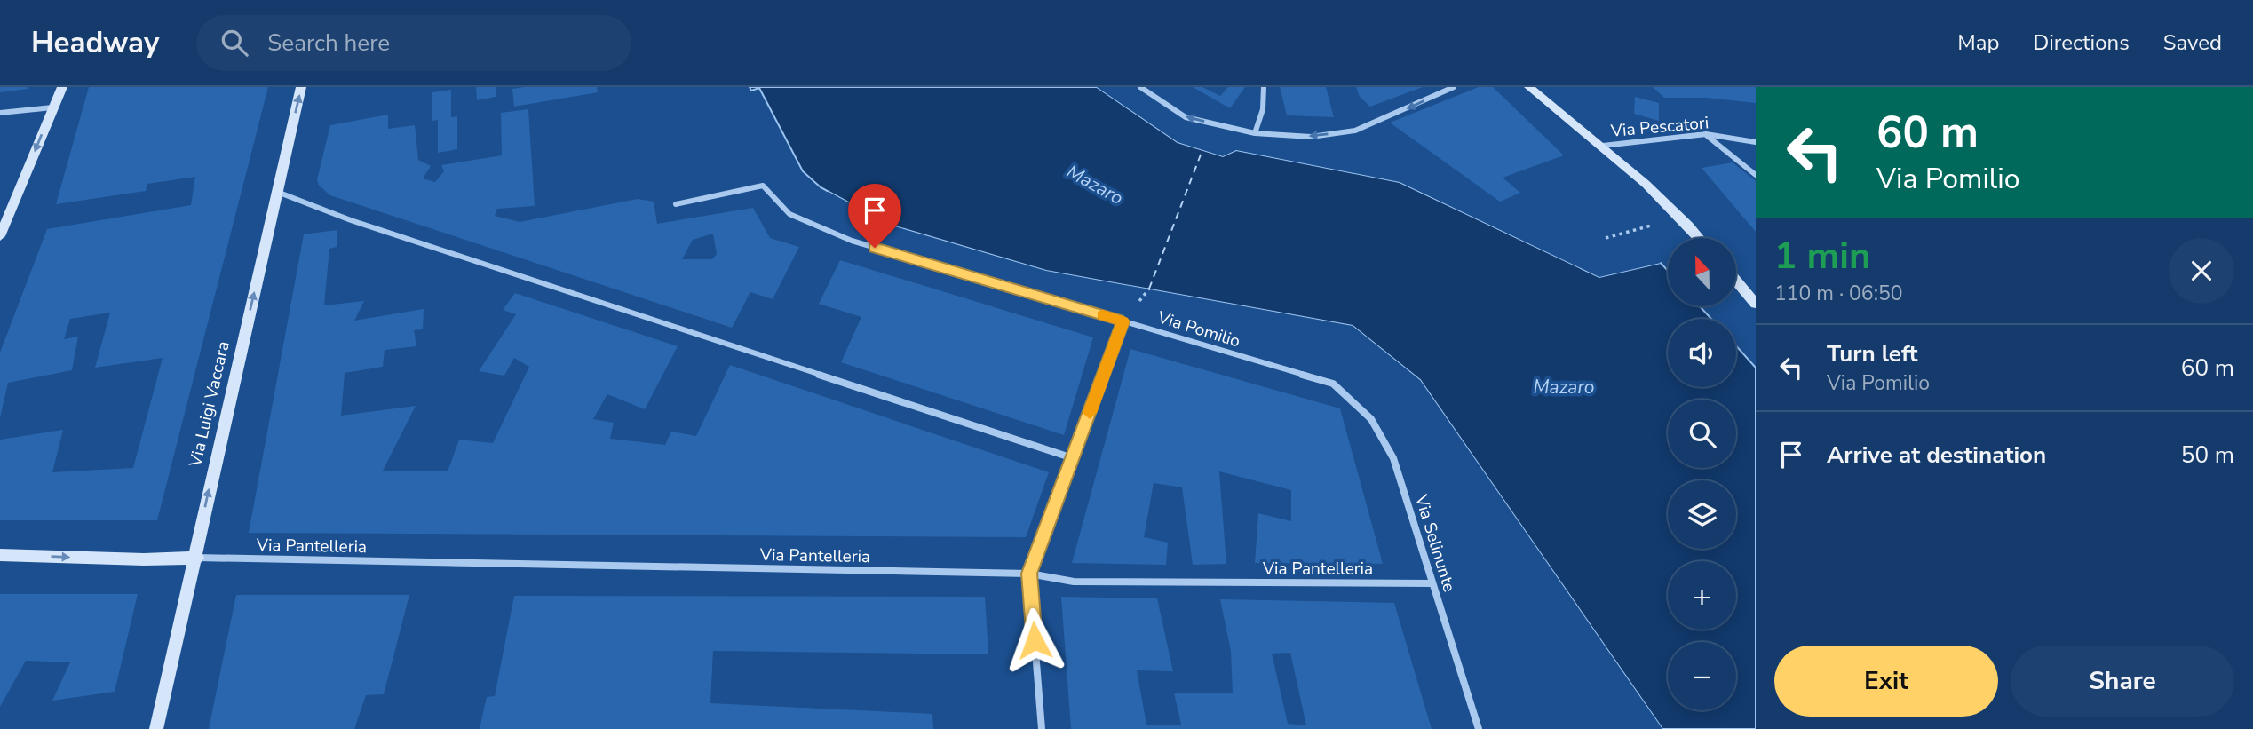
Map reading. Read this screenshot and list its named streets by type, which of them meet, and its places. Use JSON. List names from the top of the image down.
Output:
{
  "streets": {
    "main road": ["Via Luigi Vaccara"],
    "street": [
      "Via Pescatori",
      "Via Pomilio",
      "Via Selinunte",
      "Via Pantelleria"
    ]
  },
  "crossings": [
    ["Via Pomilio", "Via Selinunte"],
    ["Via Luigi Vaccara", "Via Pantelleria"],
    ["Via Selinunte", "Via Pantelleria"]
  ],
  "one_way": ["Via Luigi Vaccara"],
  "water": ["Mazaro"],
  "north": "top",
  "page": {
    "header": "Headway",
    "search": "Search here",
    "nav": ["Map", "Directions", "Saved"],
    "turn": ["60 m", "Via Pomilio"],
    "heading": ["1 min", "110 m · 06:50"],
    "map_buttons": ["+", "−"],
    "list": [
      {
        "name": "Turn left",
        "note": "Via Pomilio",
        "value": "60 m"
      },
      {
        "name": "Arrive at destination",
        "value": "50 m"
      }
    ],
    "buttons": ["Exit", "Share"]
  }
}
